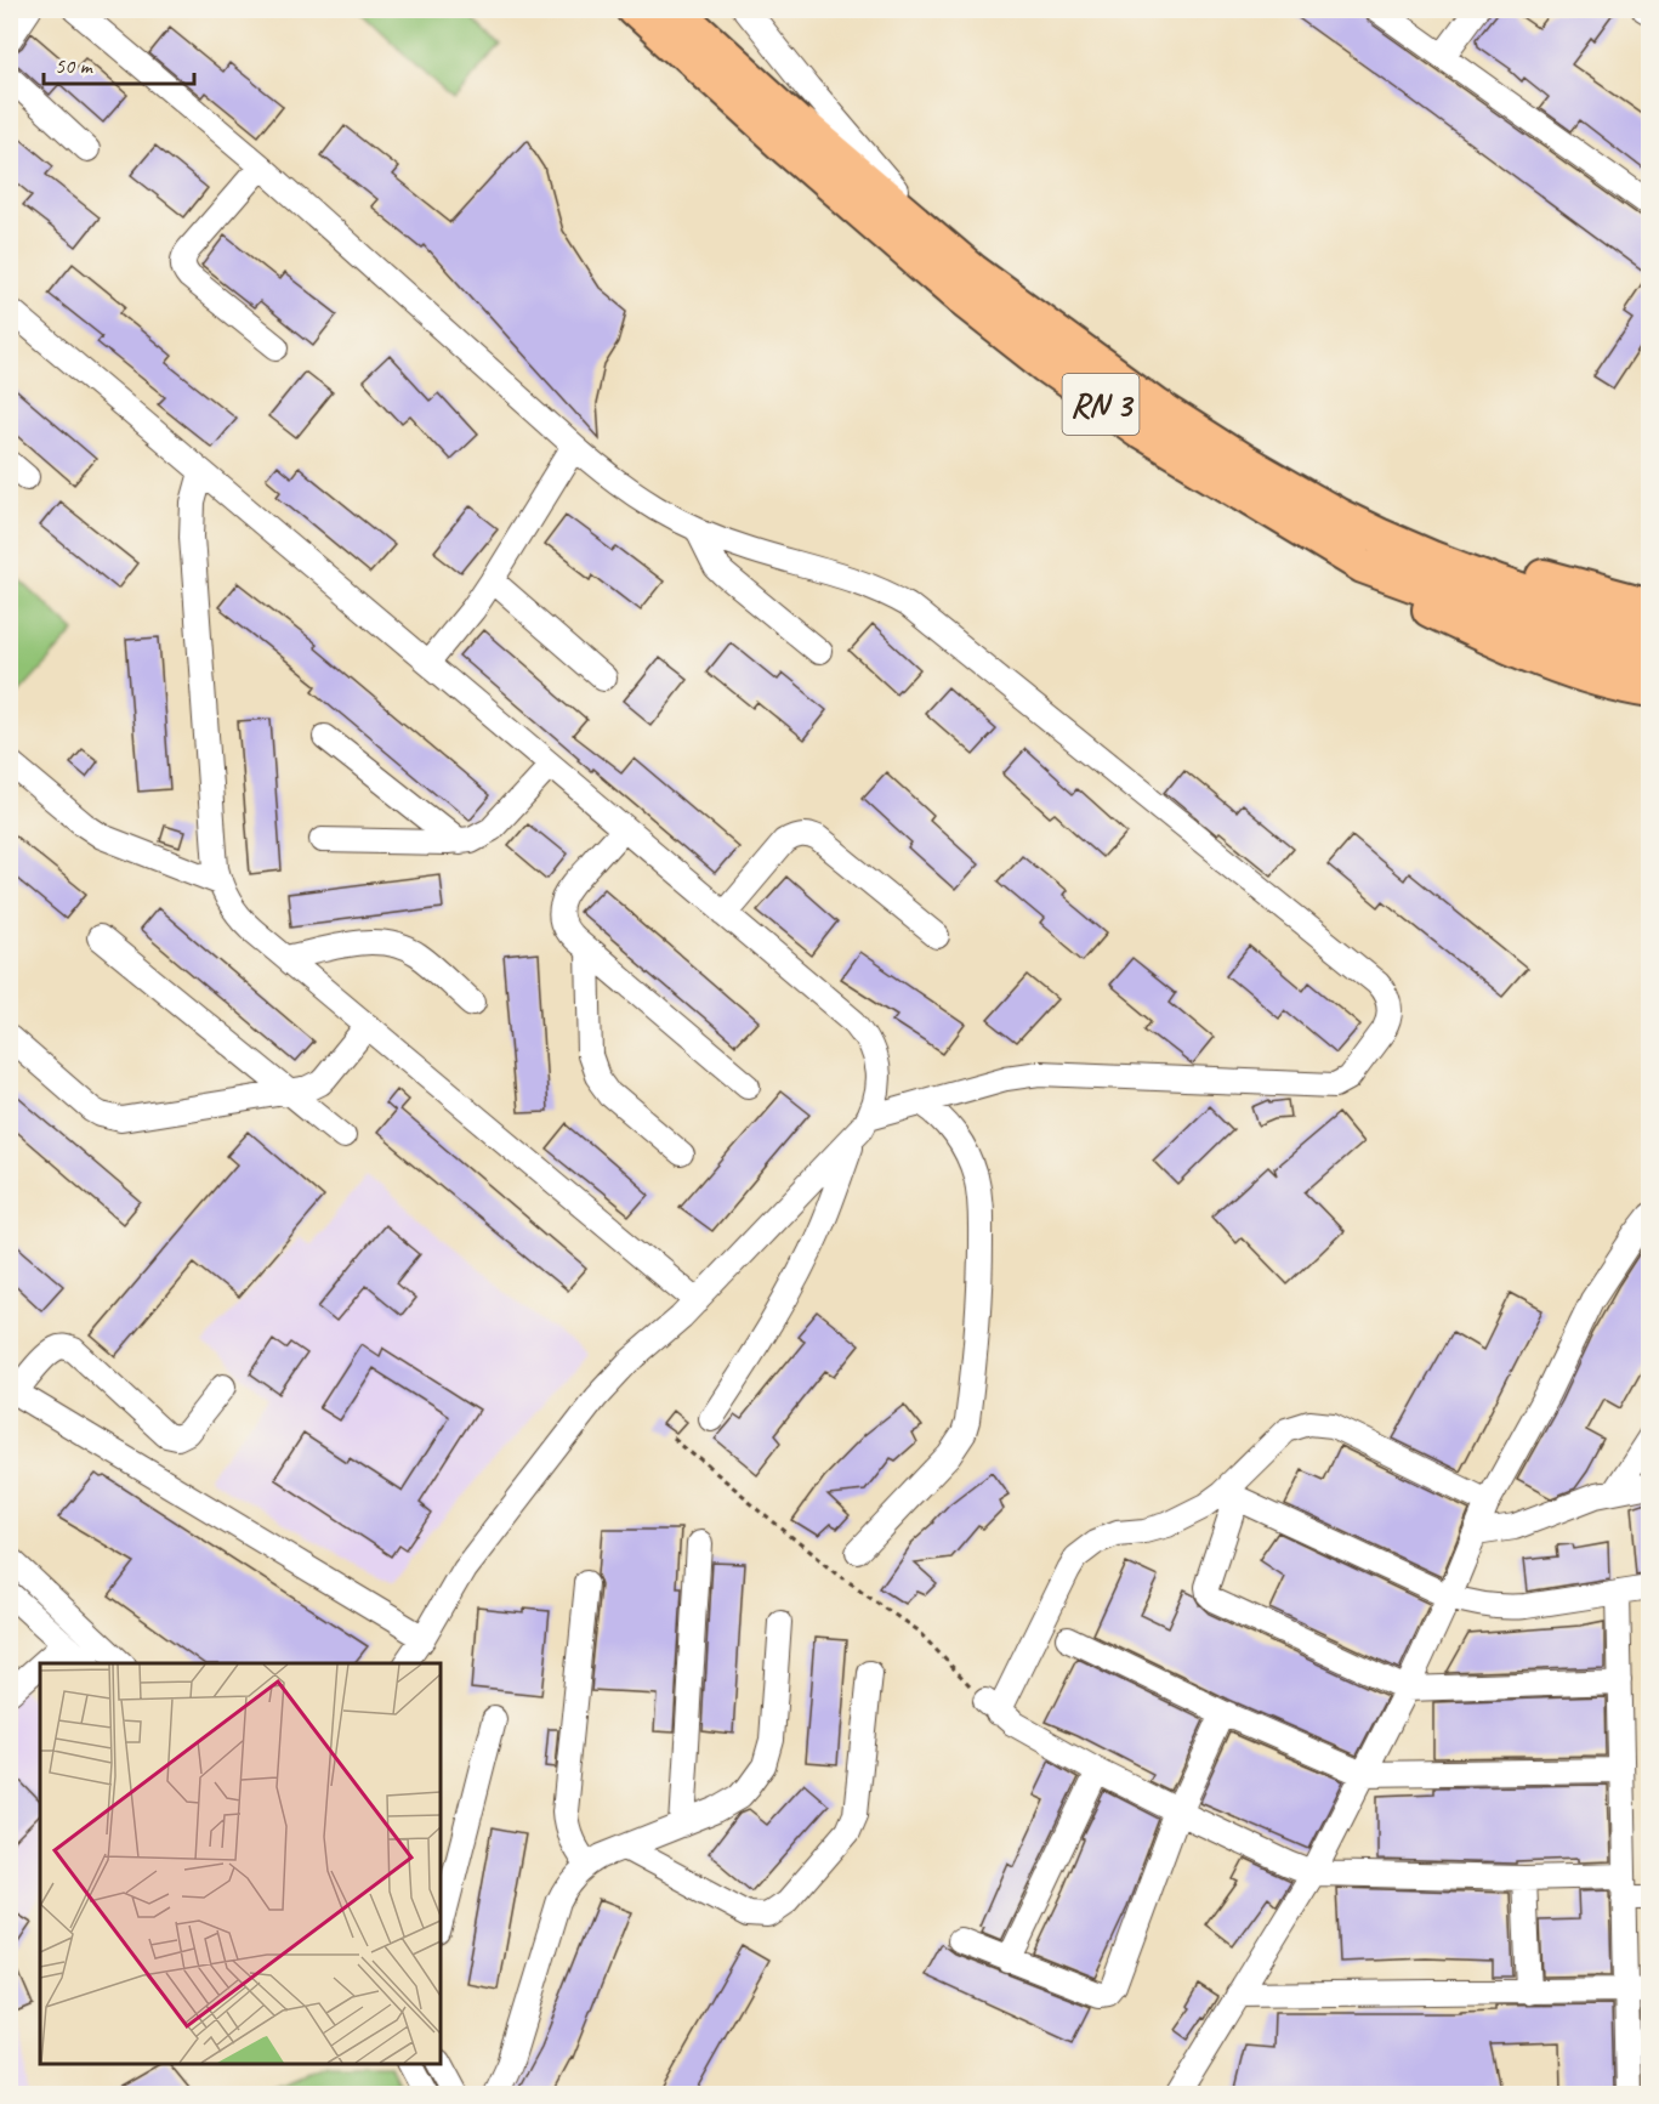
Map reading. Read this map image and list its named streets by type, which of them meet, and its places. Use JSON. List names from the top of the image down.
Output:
{
  "streets": {
    "highway": ["RN 3"]
  },
  "scale_bar": "50 m"
}
